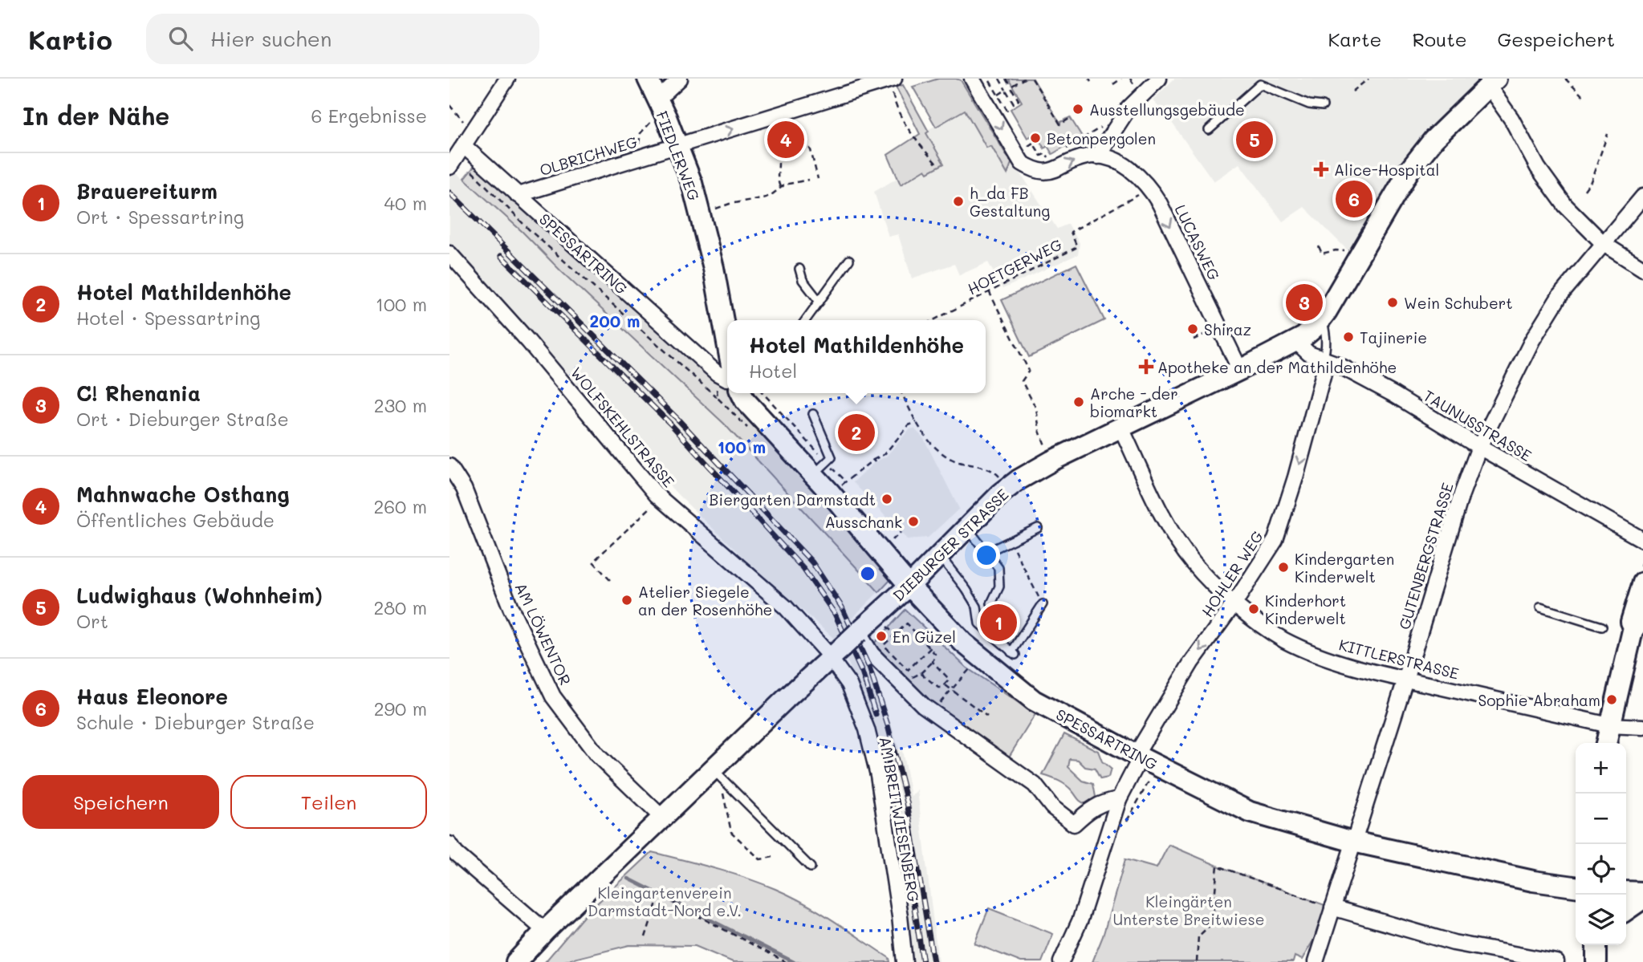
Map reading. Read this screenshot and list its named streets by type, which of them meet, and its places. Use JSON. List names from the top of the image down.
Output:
{
  "streets": {
    "main road": ["FIEDLERWEG", "SPESSARTRING", "DIEBURGER STRASSE"],
    "street": [
      "OLBRICHWEG",
      "LUCASWEG",
      "TAUNUSSTRASSE",
      "WOLFSKEHLSTRASSE",
      "GUTENBERGSTRASSE",
      "HOHLER WEG",
      "AM LÖWENTOR",
      "KITTLERSTRASSE",
      "AM BREITWIESENBERG"
    ],
    "path": ["HOETGERWEG"]
  },
  "crossings": [
    ["OLBRICHWEG", "FIEDLERWEG"],
    ["OLBRICHWEG", "SPESSARTRING"],
    ["LUCASWEG", "HOETGERWEG"],
    ["LUCASWEG", "DIEBURGER STRASSE"],
    ["SPESSARTRING", "DIEBURGER STRASSE"],
    ["SPESSARTRING", "GUTENBERGSTRASSE"],
    ["SPESSARTRING", "HOHLER WEG"],
    ["TAUNUSSTRASSE", "DIEBURGER STRASSE"],
    ["TAUNUSSTRASSE", "GUTENBERGSTRASSE"],
    ["TAUNUSSTRASSE", "HOHLER WEG"],
    ["WOLFSKEHLSTRASSE", "DIEBURGER STRASSE"],
    ["WOLFSKEHLSTRASSE", "AM BREITWIESENBERG"],
    ["DIEBURGER STRASSE", "AM LÖWENTOR"],
    ["DIEBURGER STRASSE", "KITTLERSTRASSE"],
    ["DIEBURGER STRASSE", "AM BREITWIESENBERG"],
    ["GUTENBERGSTRASSE", "KITTLERSTRASSE"],
    ["HOHLER WEG", "KITTLERSTRASSE"]
  ],
  "one_way": ["OLBRICHWEG", "LUCASWEG", "HOHLER WEG"],
  "parks": ["Kleingartenverein Darmstadt-Nord e.V.", "Kleingärten Unterste Breitwiese"],
  "places": {
    "other": [
      "Ausstellungsgebäude",
      "Betonpergolen",
      "h_da FB Gestaltung",
      "Wein Schubert",
      "Shiraz",
      "Tajinerie",
      "Arche - der biomarkt",
      "Biergarten Darmstadt",
      "Ausschank",
      "Kindergarten Kinderwelt",
      "Atelier Siegele an der Rosenhöhe",
      "Kinderhort Kinderwelt",
      "En Güzel",
      "Sophie Abraham"
    ],
    "health": ["Alice-Hospital", "Apotheke an der Mathildenhöhe"]
  },
  "page": {
    "header": "Kartio",
    "search": "Hier suchen",
    "nav": ["Karte", "Route", "Gespeichert"],
    "heading": ["In der Nähe", "6 Ergebnisse"],
    "pins": [
      "4",
      "5",
      "6",
      "3",
      "2",
      "1"
    ],
    "list": [
      {
        "mark": "1",
        "name": "Brauereiturm",
        "note": "Ort · Spessartring",
        "value": "40 m"
      },
      {
        "mark": "2",
        "name": "Hotel Mathildenhöhe",
        "note": "Hotel · Spessartring",
        "value": "100 m"
      },
      {
        "mark": "3",
        "name": "C! Rhenania",
        "note": "Ort · Dieburger Straße",
        "value": "230 m"
      },
      {
        "mark": "4",
        "name": "Mahnwache Osthang",
        "note": "Öffentliches Gebäude",
        "value": "260 m"
      },
      {
        "mark": "5",
        "name": "Ludwighaus (Wohnheim)",
        "note": "Ort",
        "value": "280 m"
      },
      {
        "mark": "6",
        "name": "Haus Eleonore",
        "note": "Schule · Dieburger Straße",
        "value": "290 m"
      }
    ],
    "popup": ["Hotel Mathildenhöhe", "Hotel"],
    "map_buttons": ["+", "−"],
    "buttons": ["Speichern", "Teilen"]
  },
  "rings": ["200 m", "100 m"]
}
